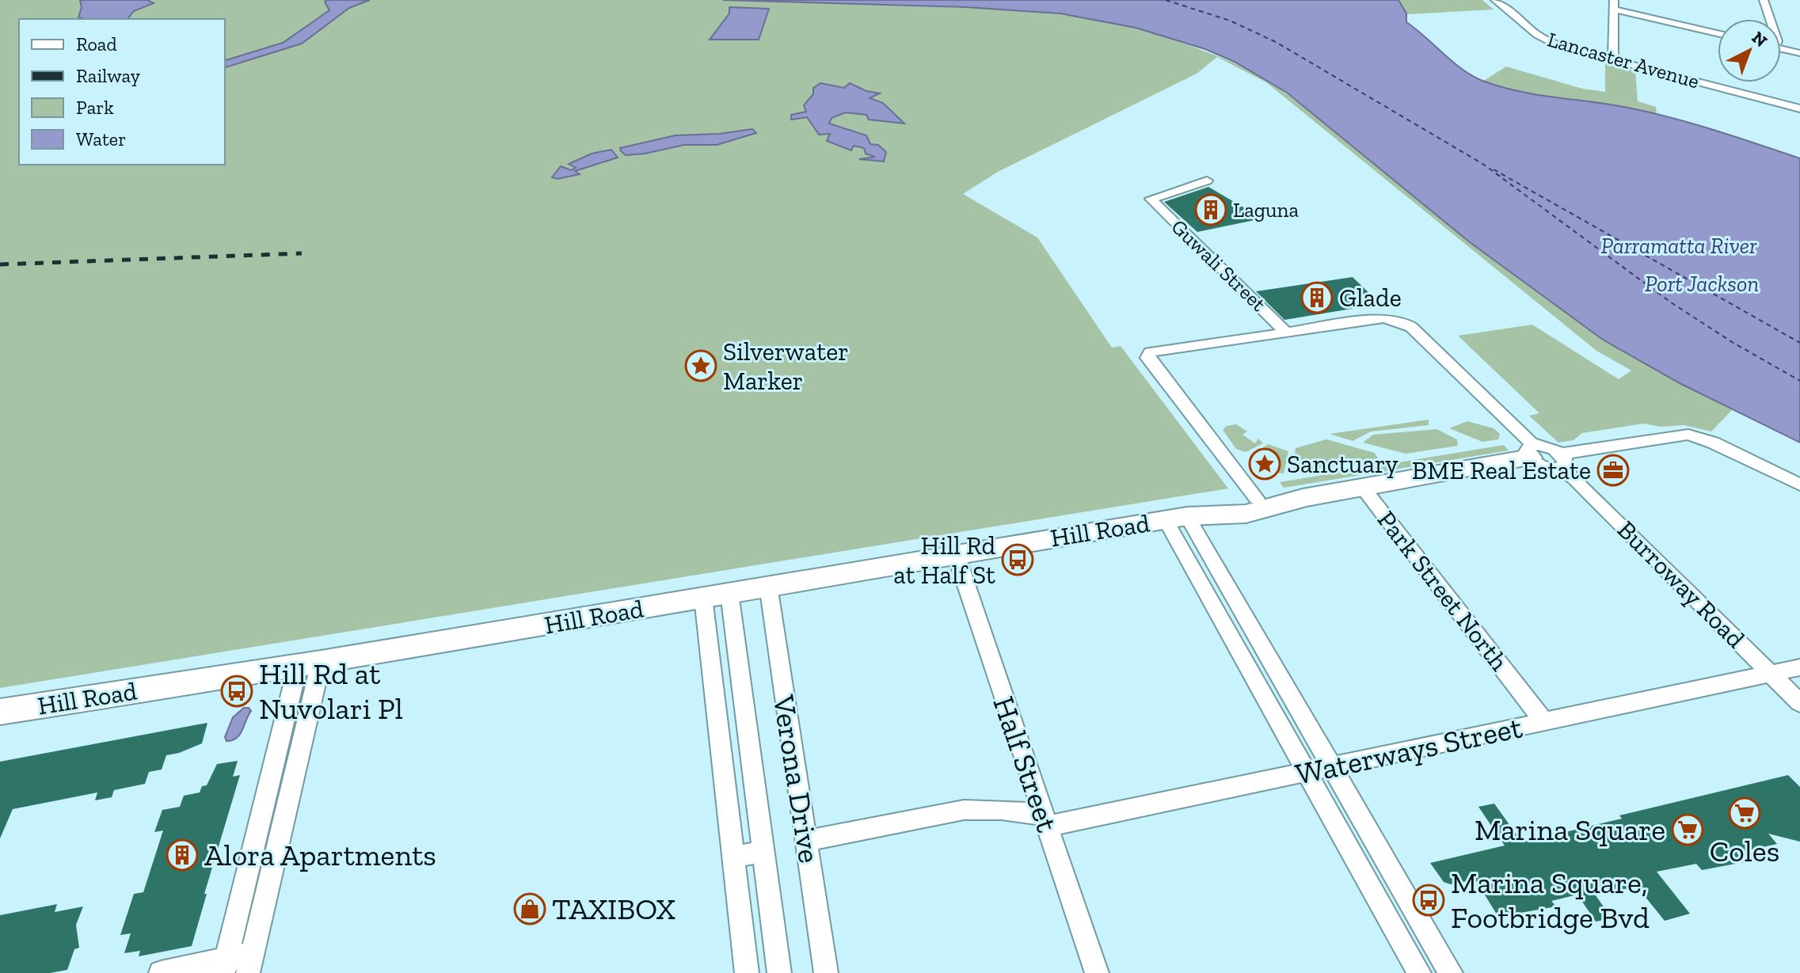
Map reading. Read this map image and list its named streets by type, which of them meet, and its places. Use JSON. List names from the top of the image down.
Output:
{
  "streets": {
    "street": [
      "Lancaster Avenue",
      "Guwali Street",
      "Hill Road",
      "Burroway Road",
      "Park Street North",
      "Waterways Street",
      "Half Street",
      "Verona Drive"
    ]
  },
  "crossings": [
    ["Hill Road", "Park Street North"],
    ["Hill Road", "Half Street"],
    ["Hill Road", "Verona Drive"],
    ["Burroway Road", "Waterways Street"],
    ["Park Street North", "Waterways Street"],
    ["Waterways Street", "Half Street"],
    ["Waterways Street", "Verona Drive"]
  ],
  "water": ["Parramatta River", "Port Jackson"],
  "places": {
    "building": ["Laguna", "Glade", "Alora Apartments"],
    "place": ["Silverwater Marker", "Sanctuary"],
    "office": ["BME Real Estate"],
    "bus stop": ["Hill Rd at Half St", "Hill Rd at Nuvolari Pl", "Marina Square, Footbridge Bvd"],
    "supermarket": ["Coles", "Marina Square"],
    "shop": ["TAXIBOX"]
  },
  "legend": [
    "Road",
    "Railway",
    "Park",
    "Water"
  ],
  "north": "top right"
}
